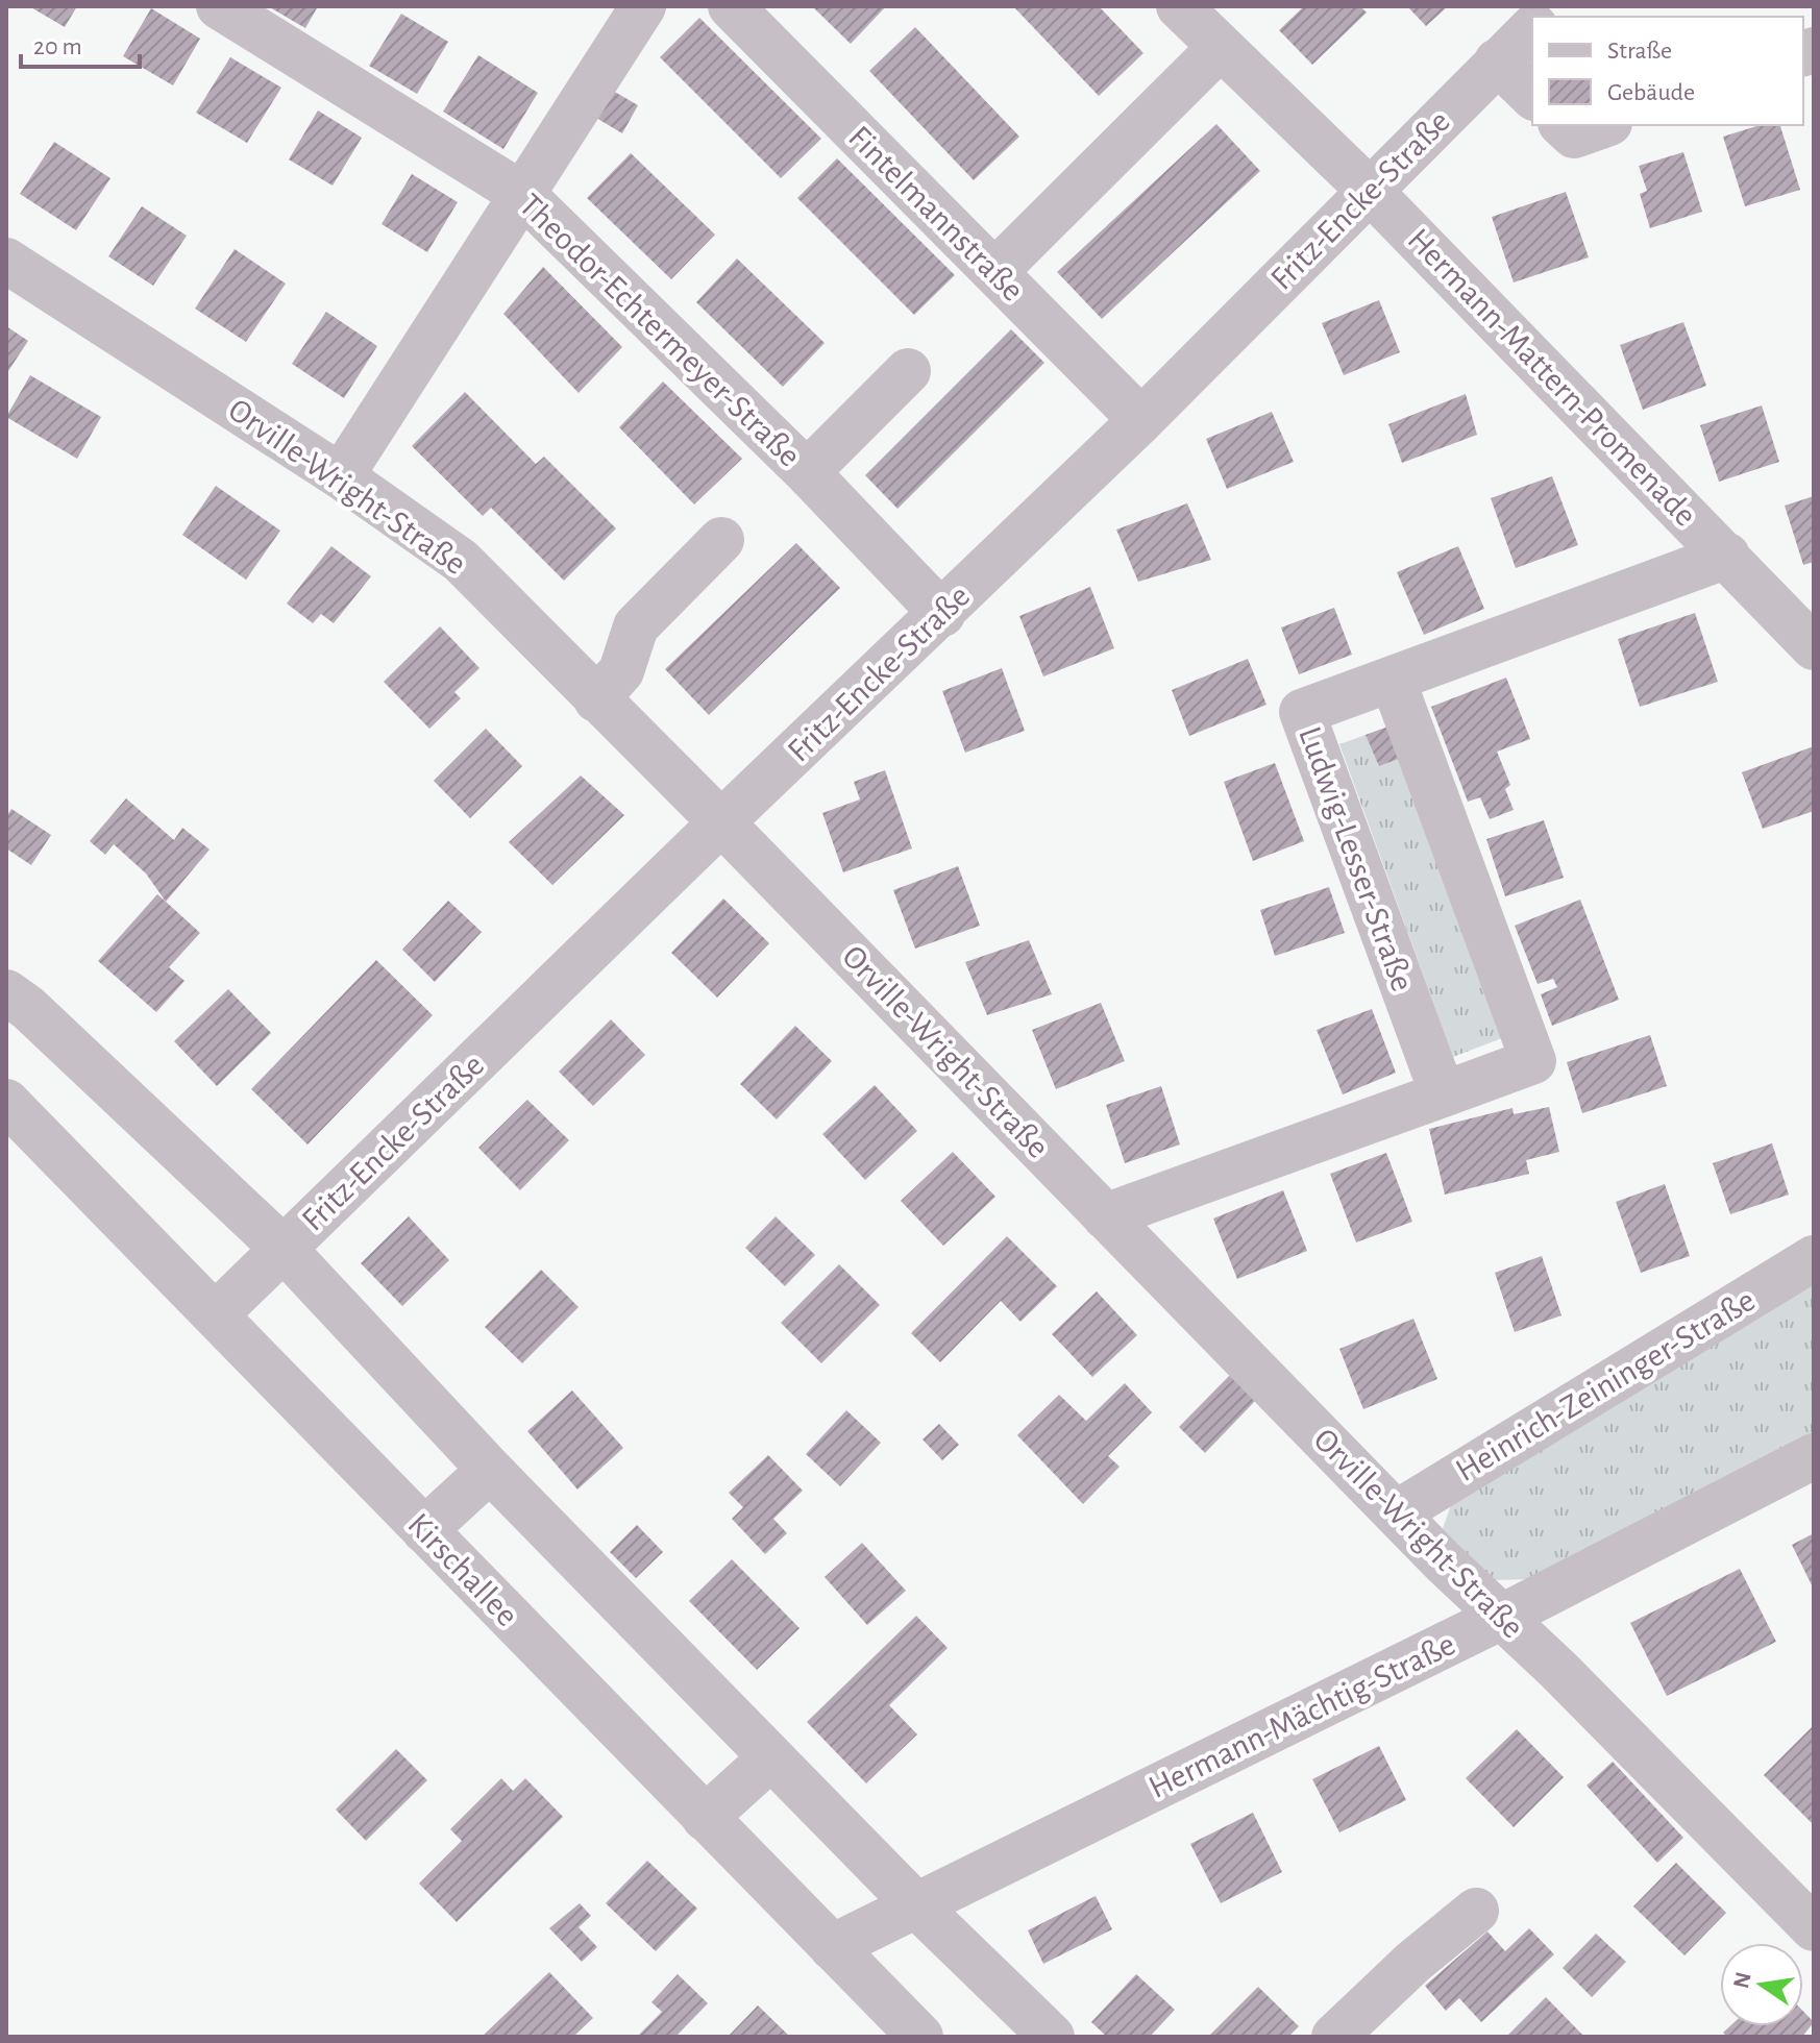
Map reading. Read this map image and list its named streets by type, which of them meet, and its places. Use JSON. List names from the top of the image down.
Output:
{
  "streets": {
    "street": [
      "Fritz-Encke-Straße",
      "Fintelmannstraße",
      "Theodor-Echtermeyer-Straße",
      "Hermann-Mattern-Promenade",
      "Orville-Wright-Straße",
      "Ludwig-Lesser-Straße",
      "Heinrich-Zeininger-Straße",
      "Kirschallee",
      "Hermann-Mächtig-Straße"
    ]
  },
  "crossings": [
    ["Fritz-Encke-Straße", "Fintelmannstraße"],
    ["Fritz-Encke-Straße", "Theodor-Echtermeyer-Straße"],
    ["Fritz-Encke-Straße", "Hermann-Mattern-Promenade"],
    ["Fritz-Encke-Straße", "Orville-Wright-Straße"],
    ["Fritz-Encke-Straße", "Kirschallee"],
    ["Hermann-Mattern-Promenade", "Ludwig-Lesser-Straße"],
    ["Orville-Wright-Straße", "Heinrich-Zeininger-Straße"],
    ["Orville-Wright-Straße", "Hermann-Mächtig-Straße"],
    ["Kirschallee", "Hermann-Mächtig-Straße"]
  ],
  "legend": ["Straße", "Gebäude"],
  "scale_bar": "20 m",
  "north": "left"
}
